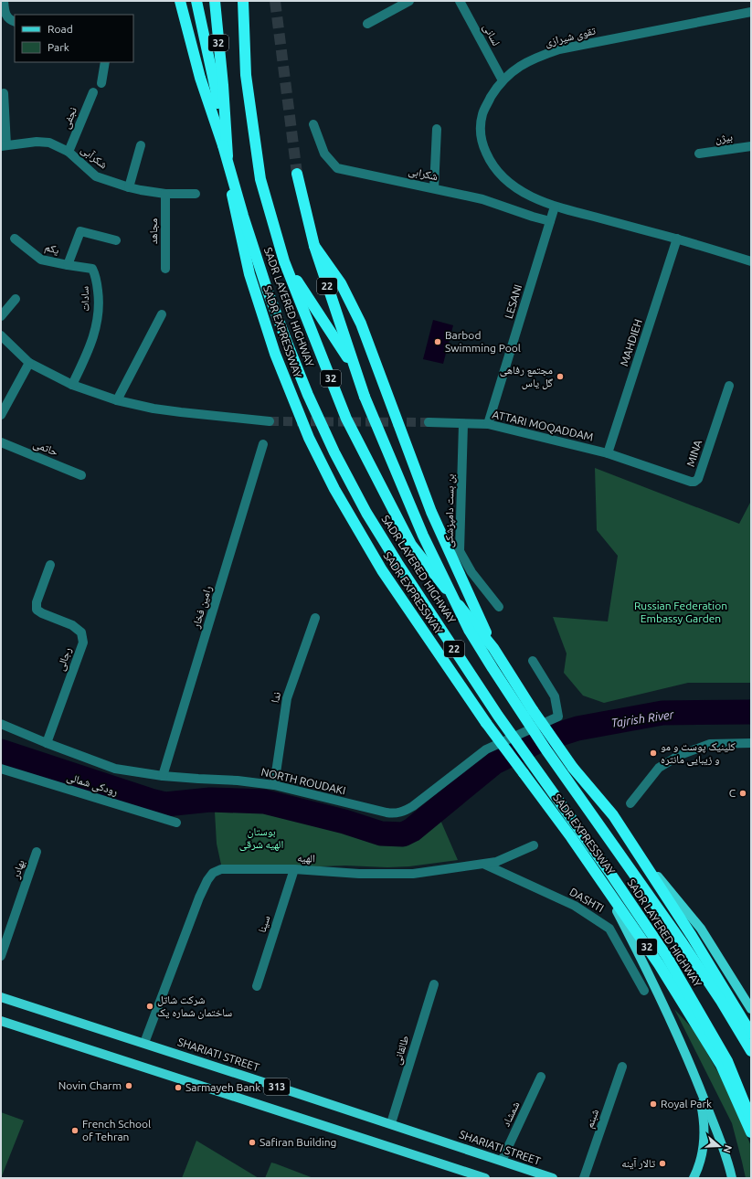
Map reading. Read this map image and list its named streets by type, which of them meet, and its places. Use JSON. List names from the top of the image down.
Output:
{
  "streets": {
    "highway": [
      "32",
      "22",
      "SADR LAYERED HIGHWAY",
      "SADR EXPRESSWAY"
    ],
    "main road": ["SHARIATI STREET", "313"],
    "street": [
      "لسانی",
      "تقوی شیرازی",
      "نجفی",
      "بیژن",
      "شکرآبی",
      "شکرابی",
      "مجاهد",
      "یکم",
      "سادات",
      "LESANI",
      "MAHDIEH",
      "ATTARI MOQADDAM",
      "حاتمی",
      "MINA",
      "بن بست دامپزشکی",
      "رامین فخار",
      "رجالی",
      "ندا",
      "NORTH ROUDAKI",
      "رودکی شمالی",
      "الهیه",
      "بهادر",
      "DASHTI",
      "سینا",
      "طالقانی",
      "شمشاد",
      "شبنم"
    ]
  },
  "crossings": [
    ["لسانی", "تقوی شیرازی"],
    ["تقوی شیرازی", "LESANI"],
    ["نجفی", "شکرآبی"],
    ["شکرآبی", "مجاهد"],
    ["شکرابی", "LESANI"],
    ["یکم", "سادات"],
    ["22", "SADR LAYERED HIGHWAY"],
    ["LESANI", "ATTARI MOQADDAM"],
    ["MAHDIEH", "ATTARI MOQADDAM"],
    ["MAHDIEH", "MINA"],
    ["ATTARI MOQADDAM", "MINA"],
    ["ATTARI MOQADDAM", "بن بست دامپزشکی"],
    ["رامین فخار", "NORTH ROUDAKI"],
    ["رجالی", "NORTH ROUDAKI"],
    ["ندا", "NORTH ROUDAKI"],
    ["الهیه", "DASHTI"],
    ["الهیه", "سینا"],
    ["الهیه", "SHARIATI STREET"],
    ["طالقانی", "SHARIATI STREET"],
    ["SHARIATI STREET", "شمشاد"]
  ],
  "water": ["Tajrish River"],
  "parks": ["Russian Federation Embassy Garden", "بوستان الهیه شرقی"],
  "places": [
    "Barbod Swimming Pool",
    "مجتمع رفاهی گل یاس",
    "کلینیک پوست و مو و زیبایی مانتره",
    "C",
    "شرکت شاتل ساختمان شماره یک",
    "Novin Charm",
    "Sarmayeh Bank",
    "Royal Park",
    "French School of Tehran",
    "Safiran Building",
    "تالار آینه"
  ],
  "legend": ["Road", "Park"],
  "north": "right"
}
